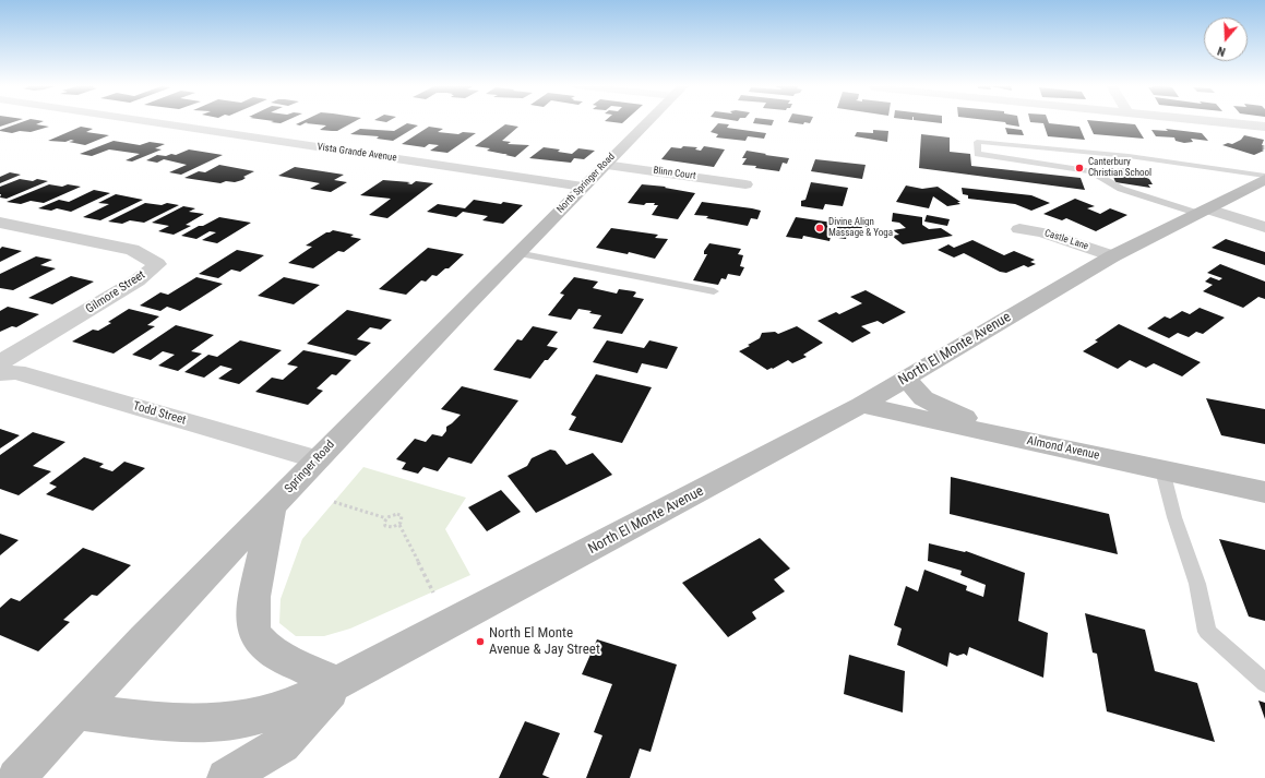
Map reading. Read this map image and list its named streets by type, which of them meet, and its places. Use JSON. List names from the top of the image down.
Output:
{
  "streets": {
    "main road": [
      "North Springer Road",
      "North El Monte Avenue",
      "Almond Avenue",
      "Springer Road"
    ],
    "street": [
      "Vista Grande Avenue",
      "Blinn Court",
      "Castle Lane",
      "Gilmore Street",
      "Todd Street"
    ]
  },
  "crossings": [
    ["Vista Grande Avenue", "North Springer Road"],
    ["Blinn Court", "North Springer Road"],
    ["North Springer Road", "Springer Road"],
    ["Castle Lane", "North El Monte Avenue"],
    ["North El Monte Avenue", "Almond Avenue"],
    ["North El Monte Avenue", "Springer Road"],
    ["Todd Street", "Springer Road"]
  ],
  "places": ["Canterbury Christian School", "Divine Align Massage & Yoga", "North El Monte Avenue & Jay Street"],
  "north": "bottom"
}
